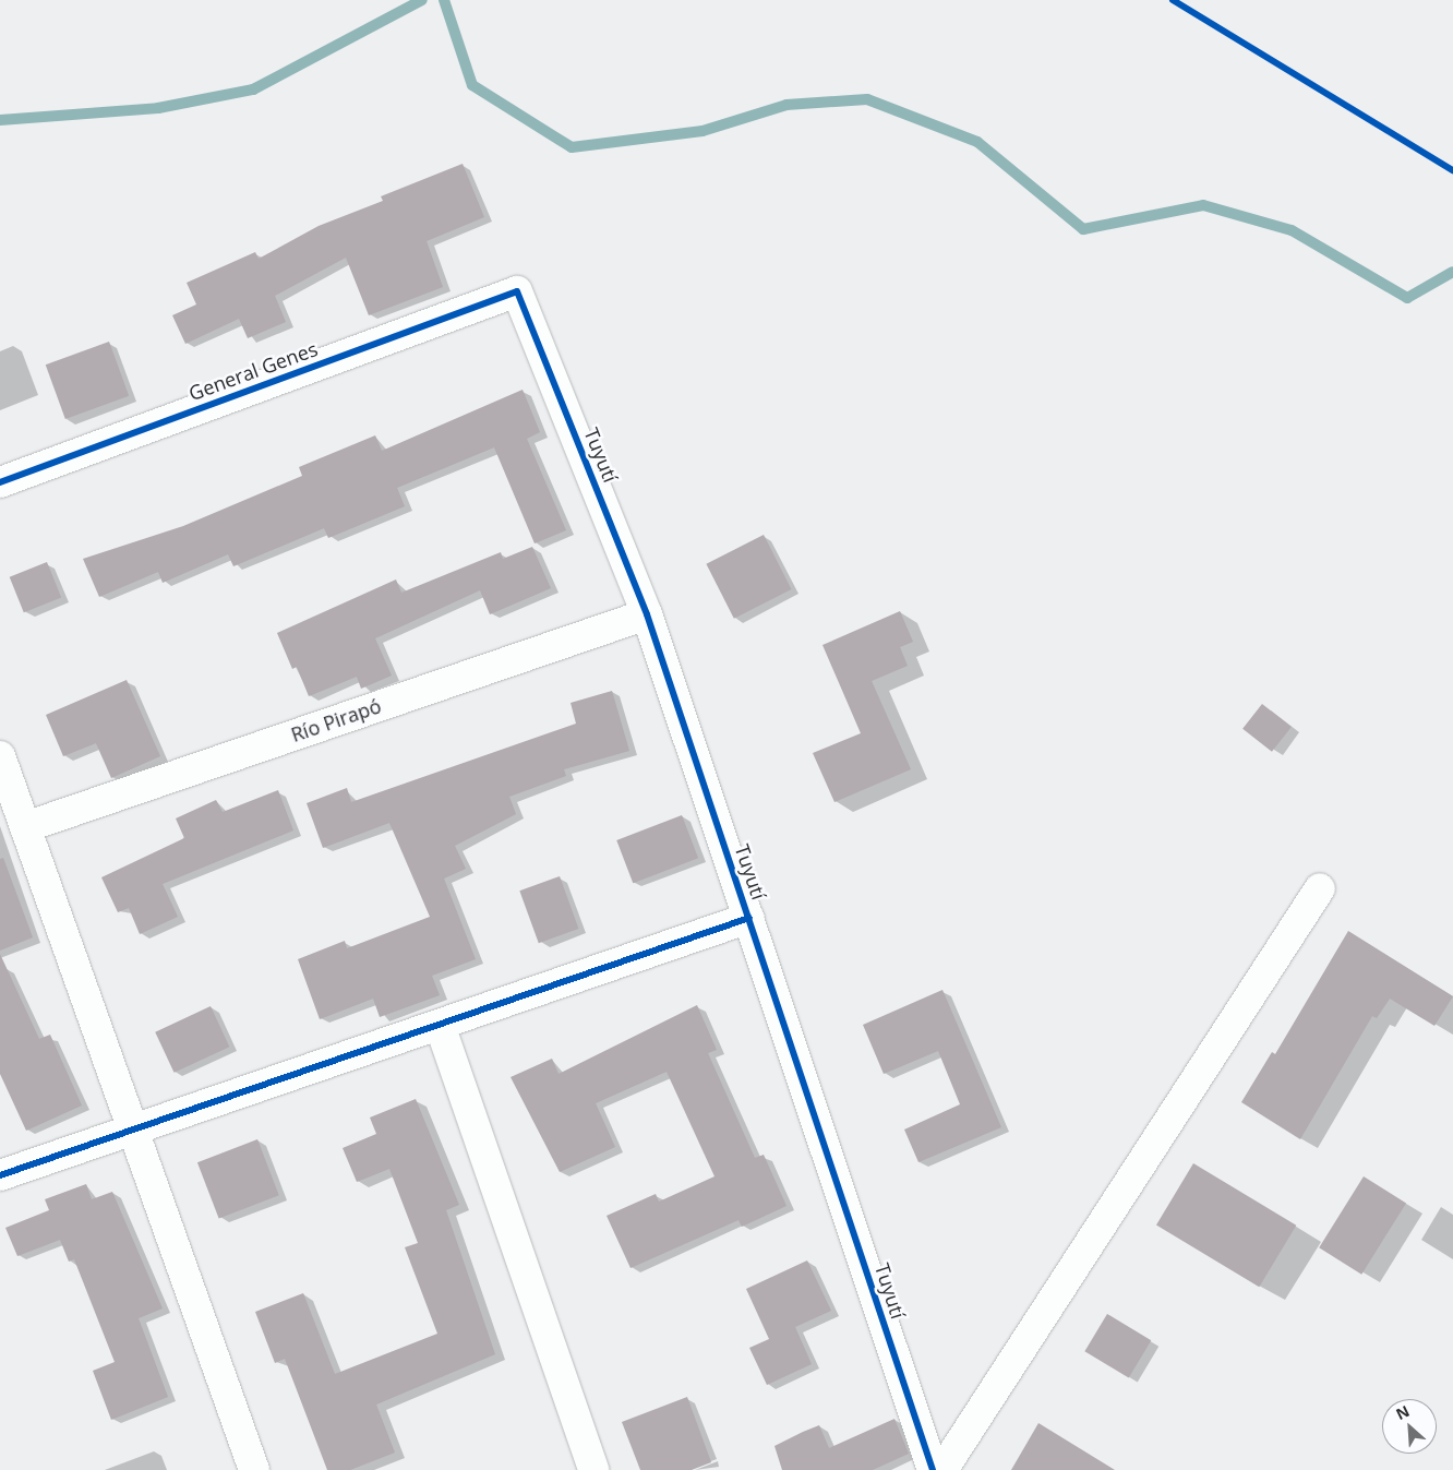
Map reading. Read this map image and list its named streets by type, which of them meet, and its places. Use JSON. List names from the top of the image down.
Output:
{
  "streets": {
    "street": ["General Genes", "Tuyutí", "Río Pirapó"]
  },
  "crossings": [
    ["General Genes", "Tuyutí"],
    ["Tuyutí", "Río Pirapó"]
  ],
  "north": "top left"
}
